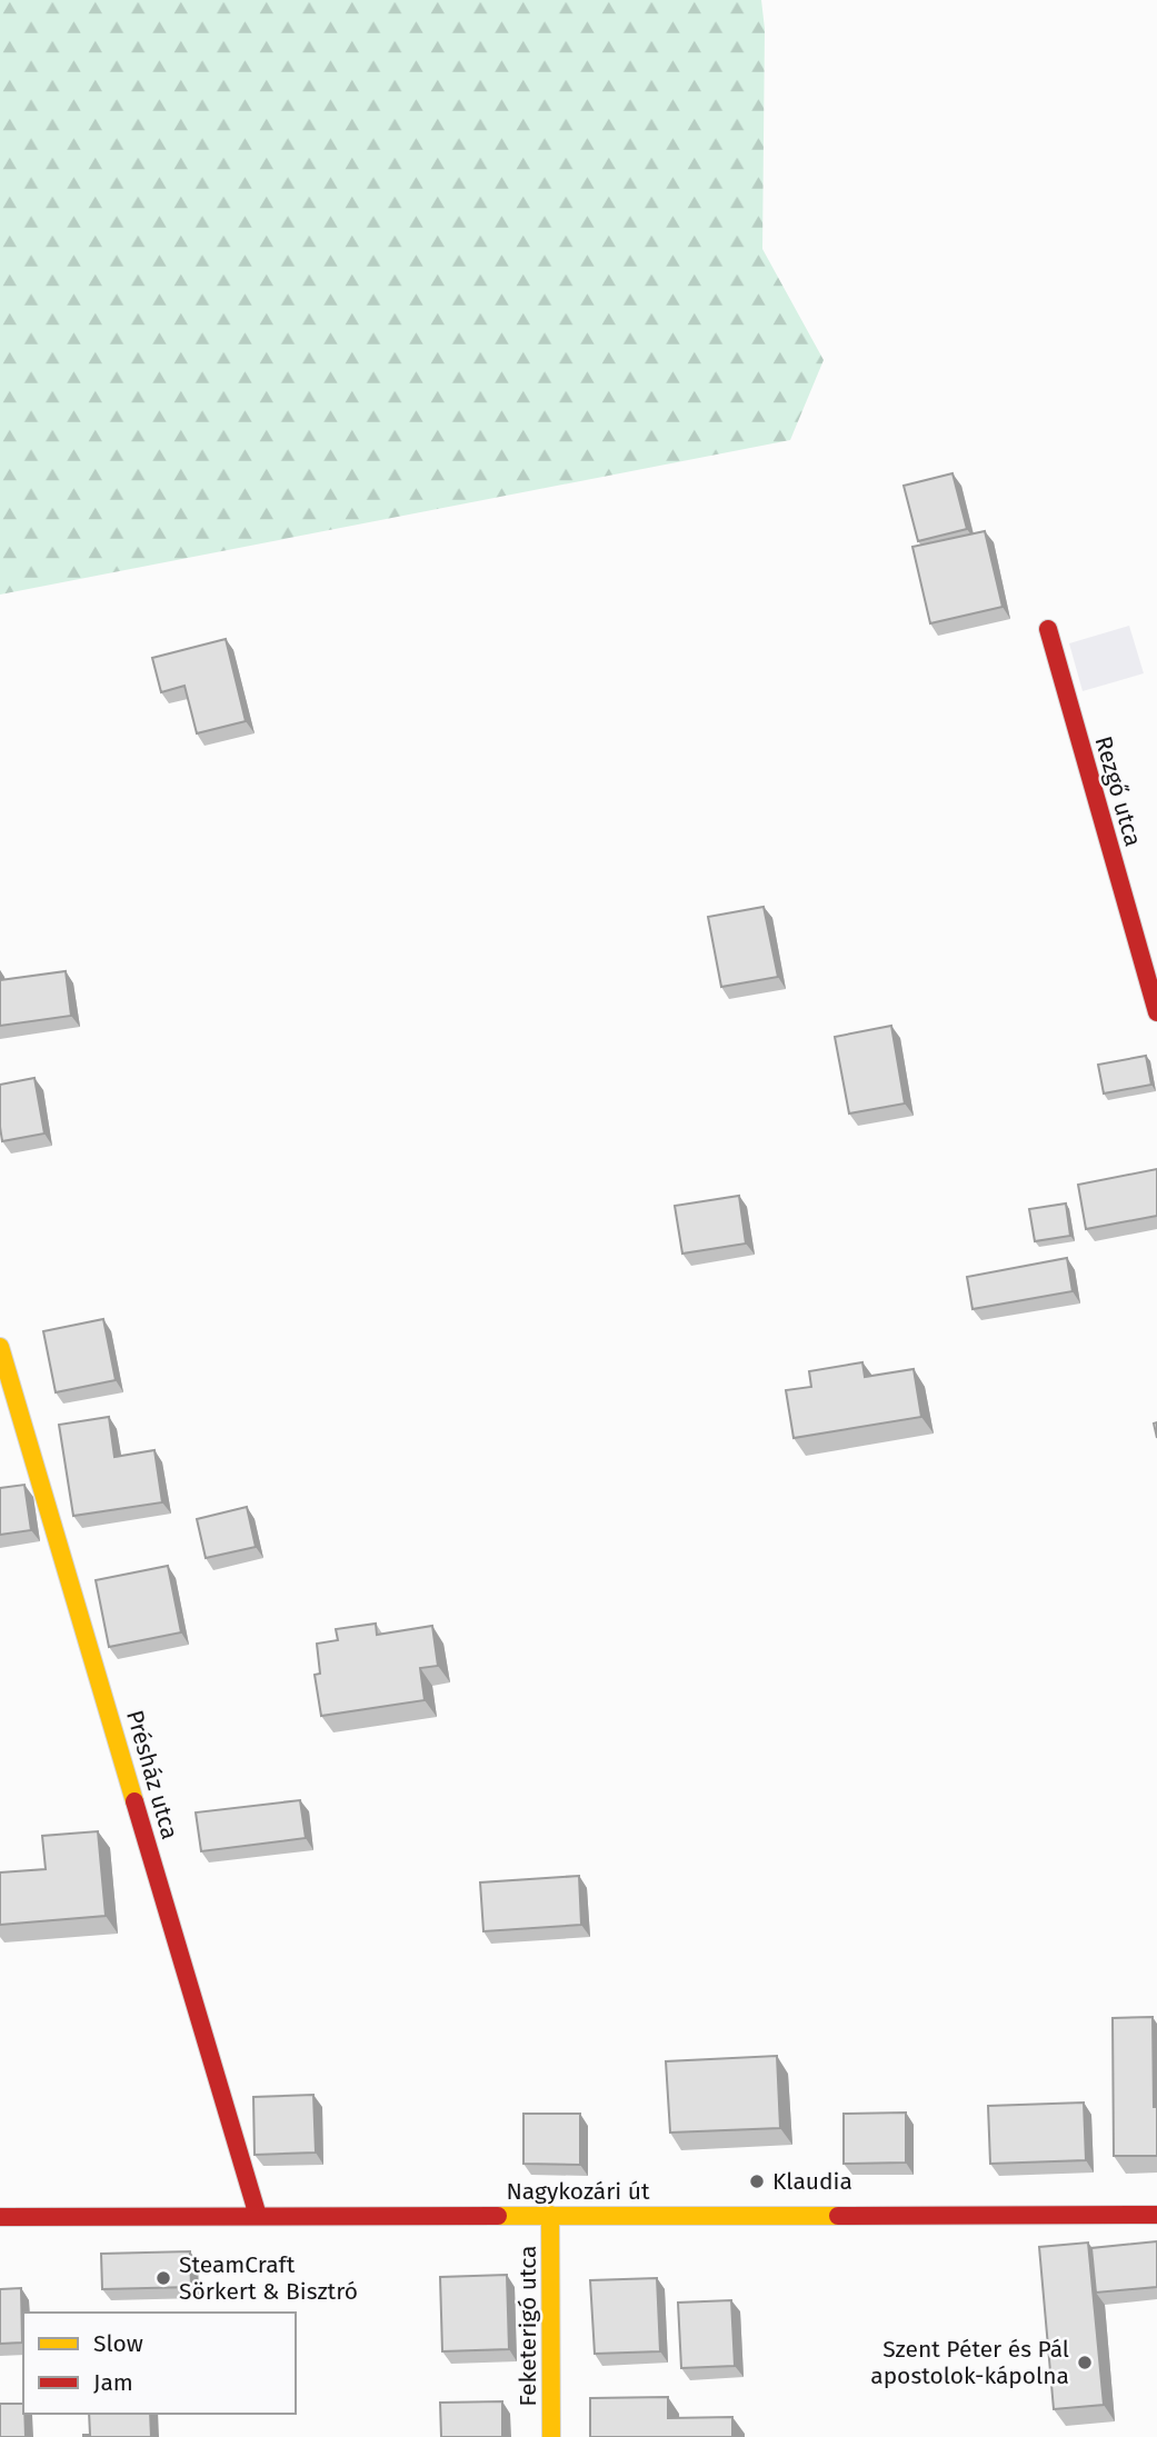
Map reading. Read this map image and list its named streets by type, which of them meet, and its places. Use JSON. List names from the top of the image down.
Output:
{
  "streets": {
    "street": [
      "Rezgő utca",
      "Présház utca",
      "Nagykozári út",
      "Feketerigó utca"
    ]
  },
  "crossings": [
    ["Présház utca", "Nagykozári út"],
    ["Nagykozári út", "Feketerigó utca"]
  ],
  "places": ["Klaudia", "SteamCraft Sörkert & Bisztró", "Szent Péter és Pál apostolok-kápolna"],
  "legend": ["Slow", "Jam"]
}
